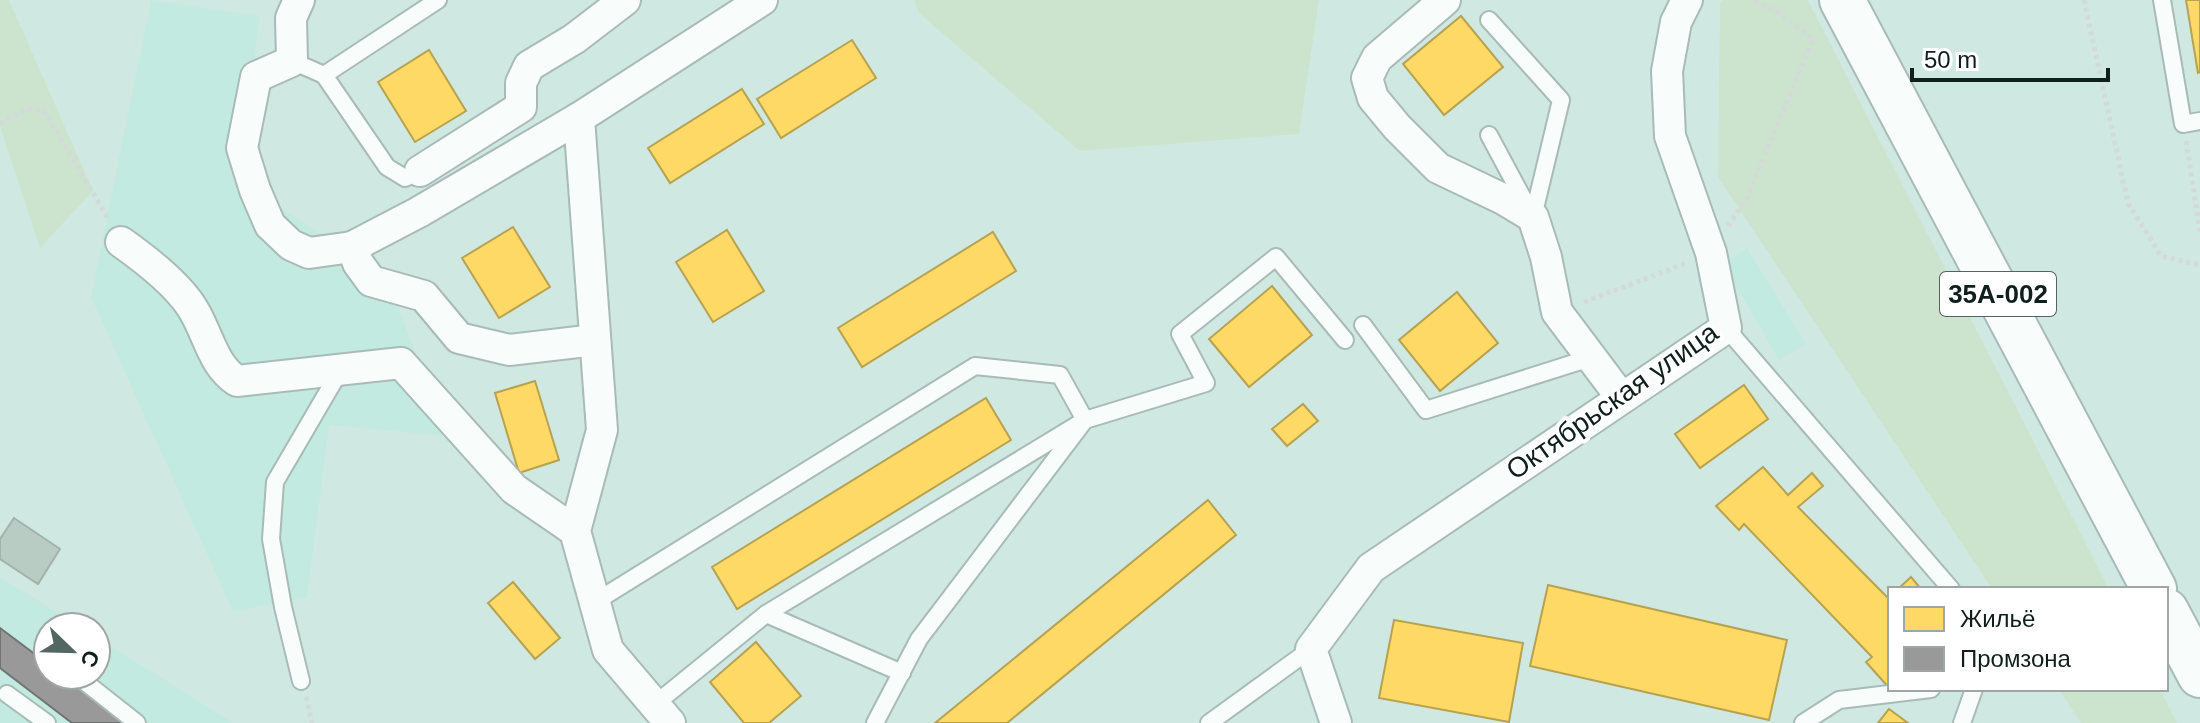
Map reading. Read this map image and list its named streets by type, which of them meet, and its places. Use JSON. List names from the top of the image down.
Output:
{
  "streets": {
    "highway": ["35А-002"],
    "street": ["Октябрьская улица"]
  },
  "legend": ["Жильё", "Промзона"],
  "scale_bar": "50 m",
  "north": "bottom right"
}
